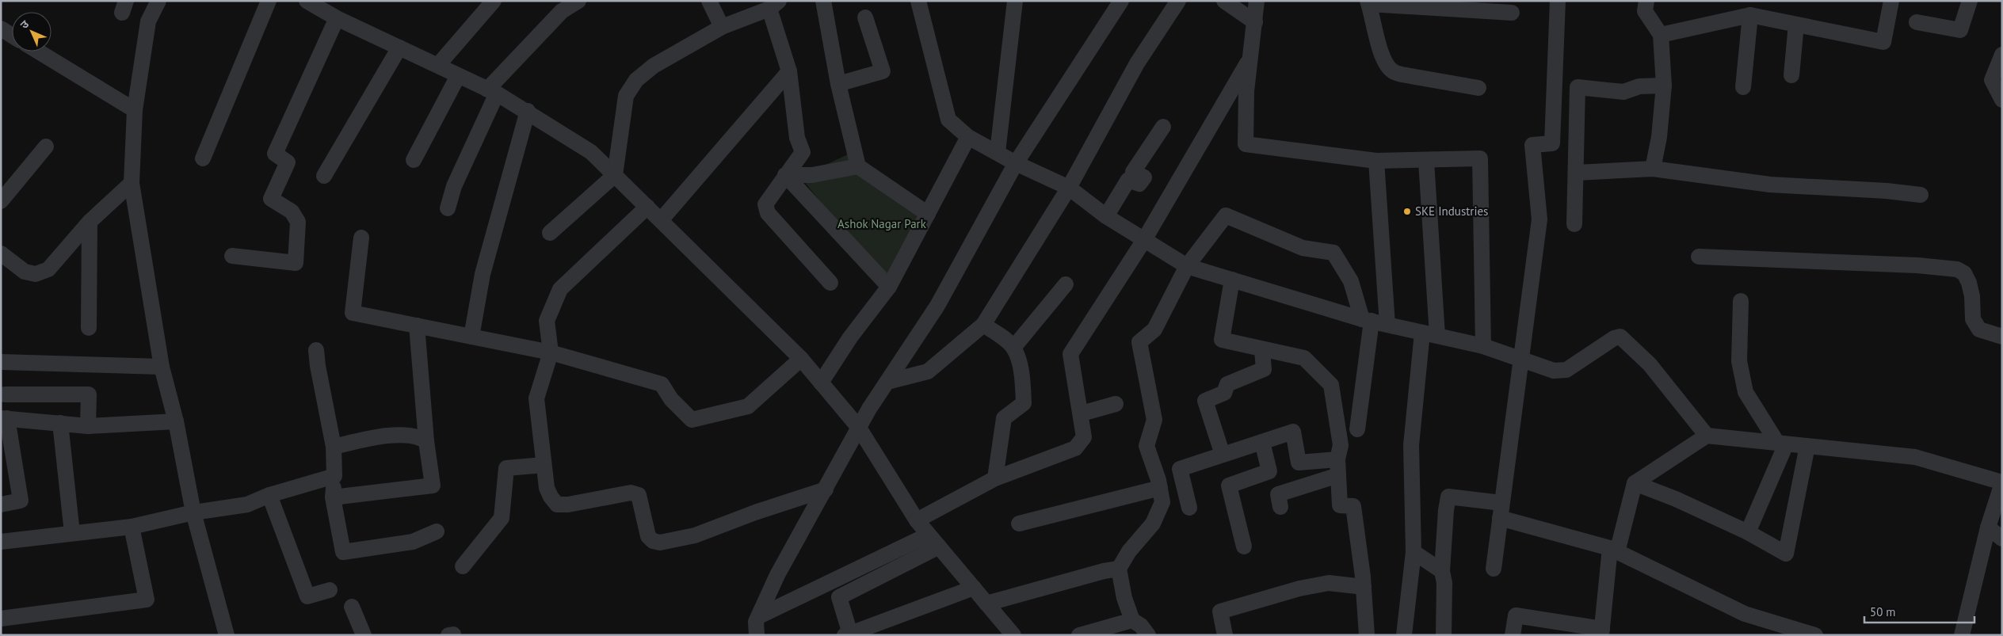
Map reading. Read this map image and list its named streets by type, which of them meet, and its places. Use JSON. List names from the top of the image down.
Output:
{
  "parks": ["Ashok Nagar Park"],
  "places": ["SKE Industries"],
  "scale_bar": "50 m",
  "north": "top left"
}
